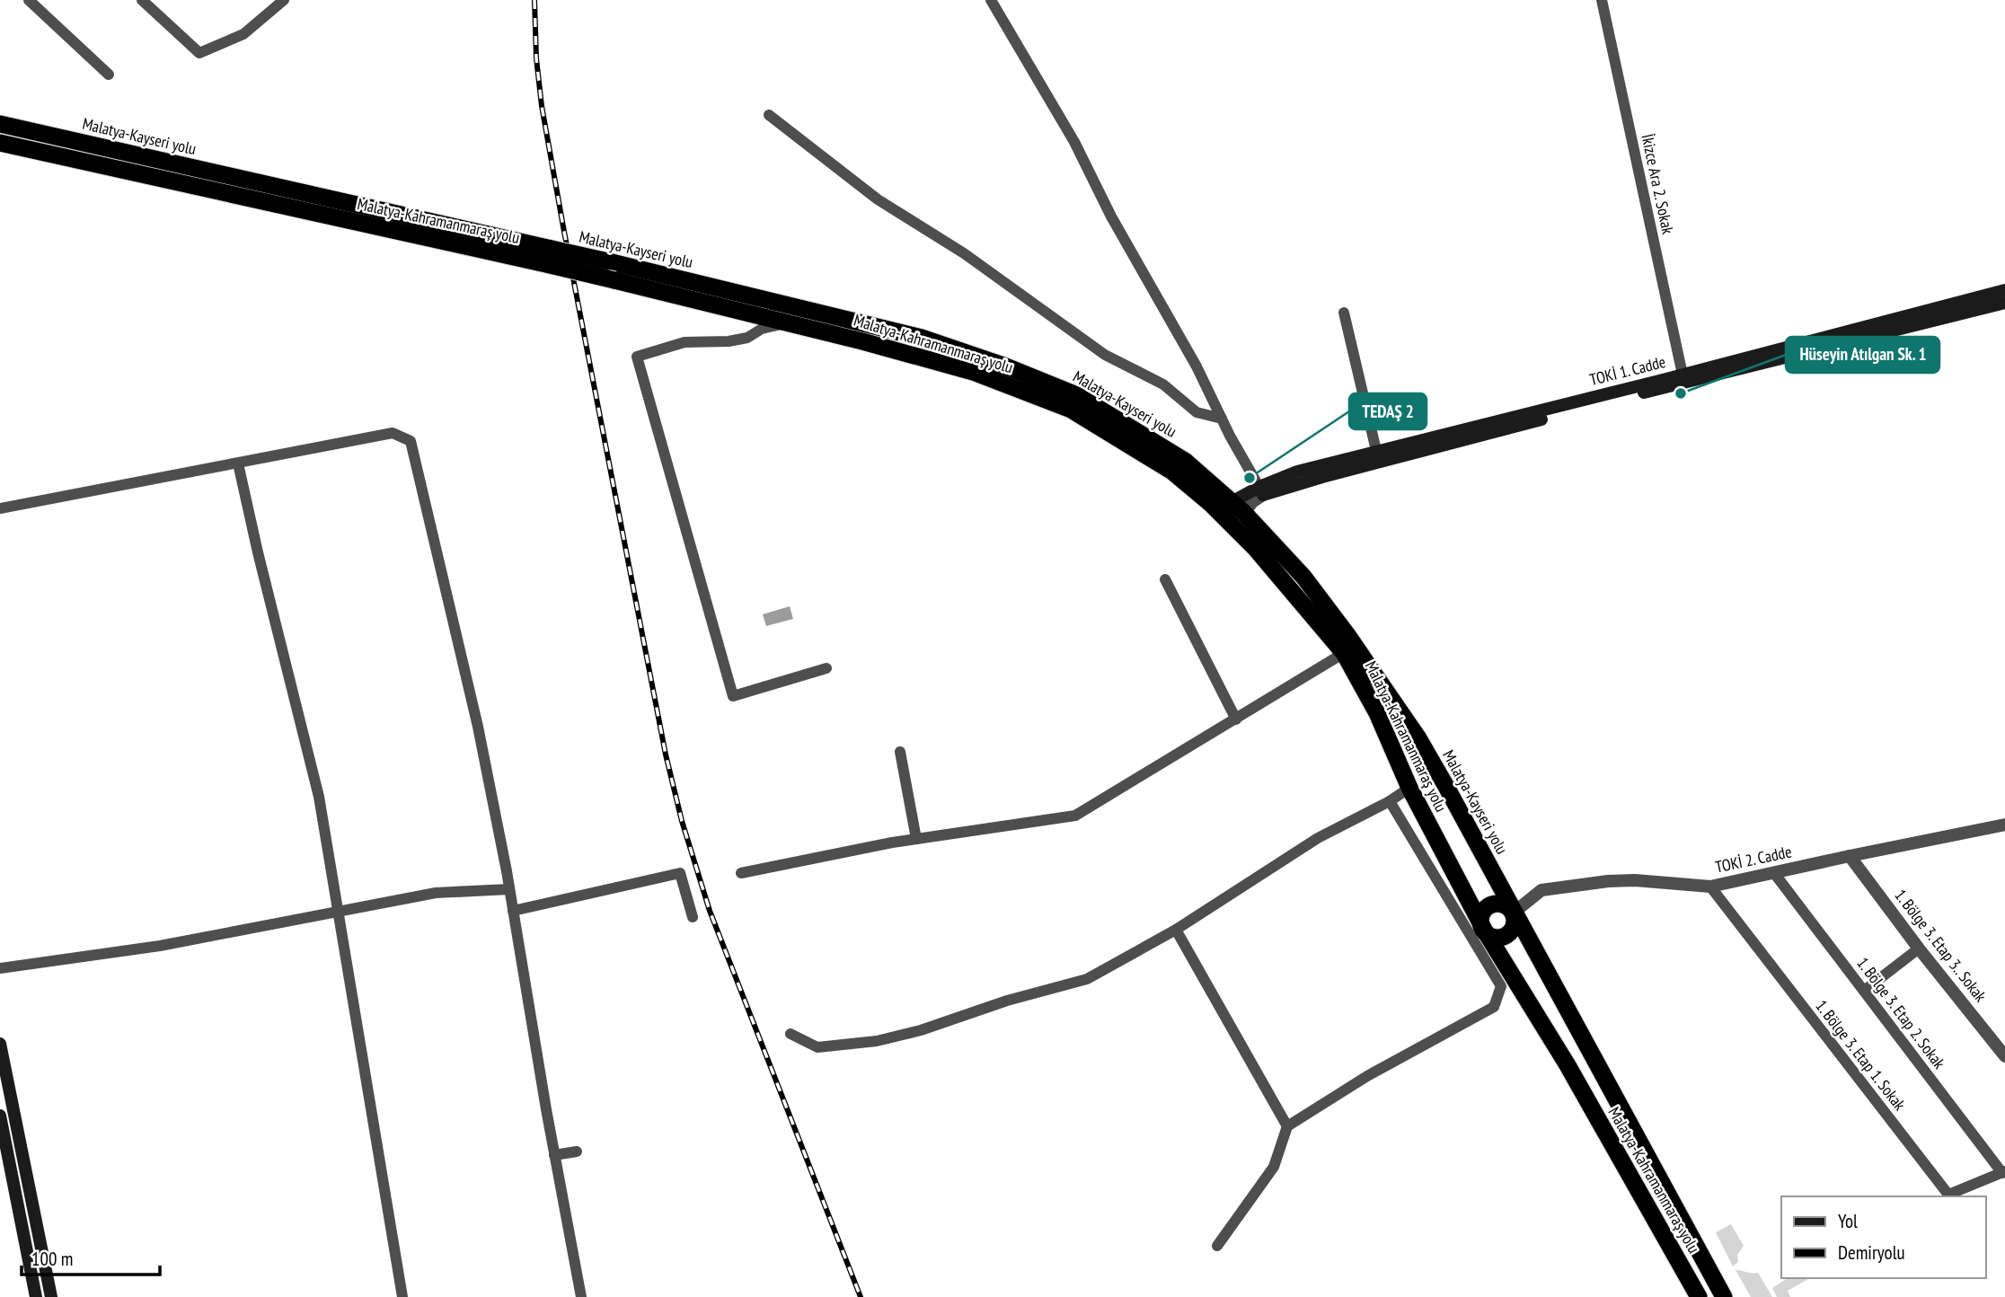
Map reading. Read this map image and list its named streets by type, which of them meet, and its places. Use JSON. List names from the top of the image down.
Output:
{
  "streets": {
    "highway": ["Malatya-Kayseri yolu", "Malatya-Kahramanmaraş yolu"],
    "main road": ["TOKİ 1. Cadde"],
    "street": [
      "İkizce Ara 2. Sokak",
      "TOKİ 2. Cadde",
      "1. Bölge 3. Etap 3.. Sokak",
      "1. Bölge 3. Etap 2. Sokak",
      "1. Bölge 3. Etap 1. Sokak"
    ]
  },
  "crossings": [
    ["Malatya-Kayseri yolu", "Malatya-Kahramanmaraş yolu"],
    ["Malatya-Kayseri yolu", "TOKİ 2. Cadde"],
    ["İkizce Ara 2. Sokak", "TOKİ 1. Cadde"],
    ["TOKİ 2. Cadde", "1. Bölge 3. Etap 3.. Sokak"],
    ["TOKİ 2. Cadde", "1. Bölge 3. Etap 2. Sokak"],
    ["TOKİ 2. Cadde", "1. Bölge 3. Etap 1. Sokak"],
    ["1. Bölge 3. Etap 2. Sokak", "1. Bölge 3. Etap 1. Sokak"]
  ],
  "places": ["Hüseyin Atılgan Sk. 1", "TEDAŞ 2"],
  "legend": ["Yol", "Demiryolu"],
  "scale_bar": "100 m"
}
